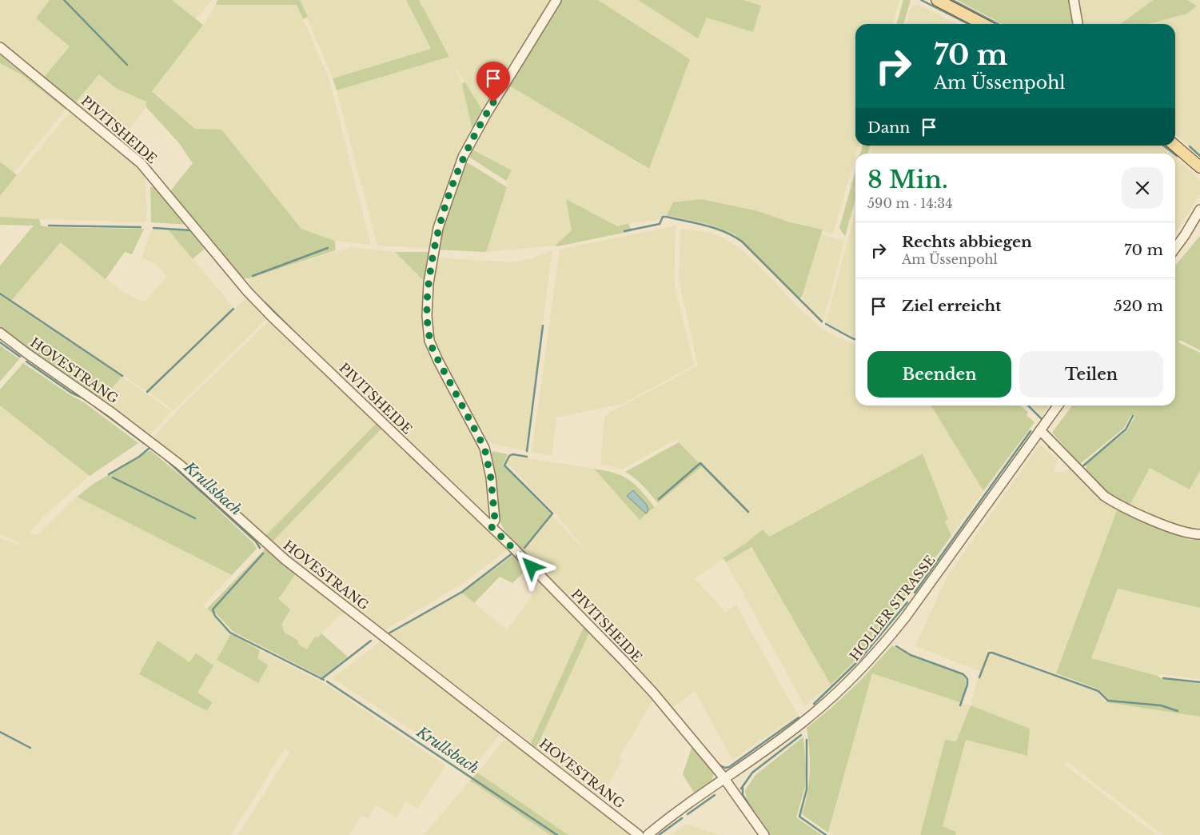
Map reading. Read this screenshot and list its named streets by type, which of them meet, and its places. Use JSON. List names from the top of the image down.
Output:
{
  "streets": {
    "street": ["PIVITSHEIDE", "HOVESTRANG", "HOLLER STRASSE"]
  },
  "crossings": [
    ["PIVITSHEIDE", "HOLLER STRASSE"]
  ],
  "water": ["Krullsbach"],
  "page": {
    "turn": ["70 m", "Am Üssenpohl"],
    "then": "Dann",
    "heading": ["8 Min.", "590 m · 14:34"],
    "list": [
      {
        "name": "Rechts abbiegen",
        "note": "Am Üssenpohl",
        "value": "70 m"
      },
      {
        "name": "Ziel erreicht",
        "value": "520 m"
      }
    ],
    "buttons": ["Beenden", "Teilen"]
  }
}
